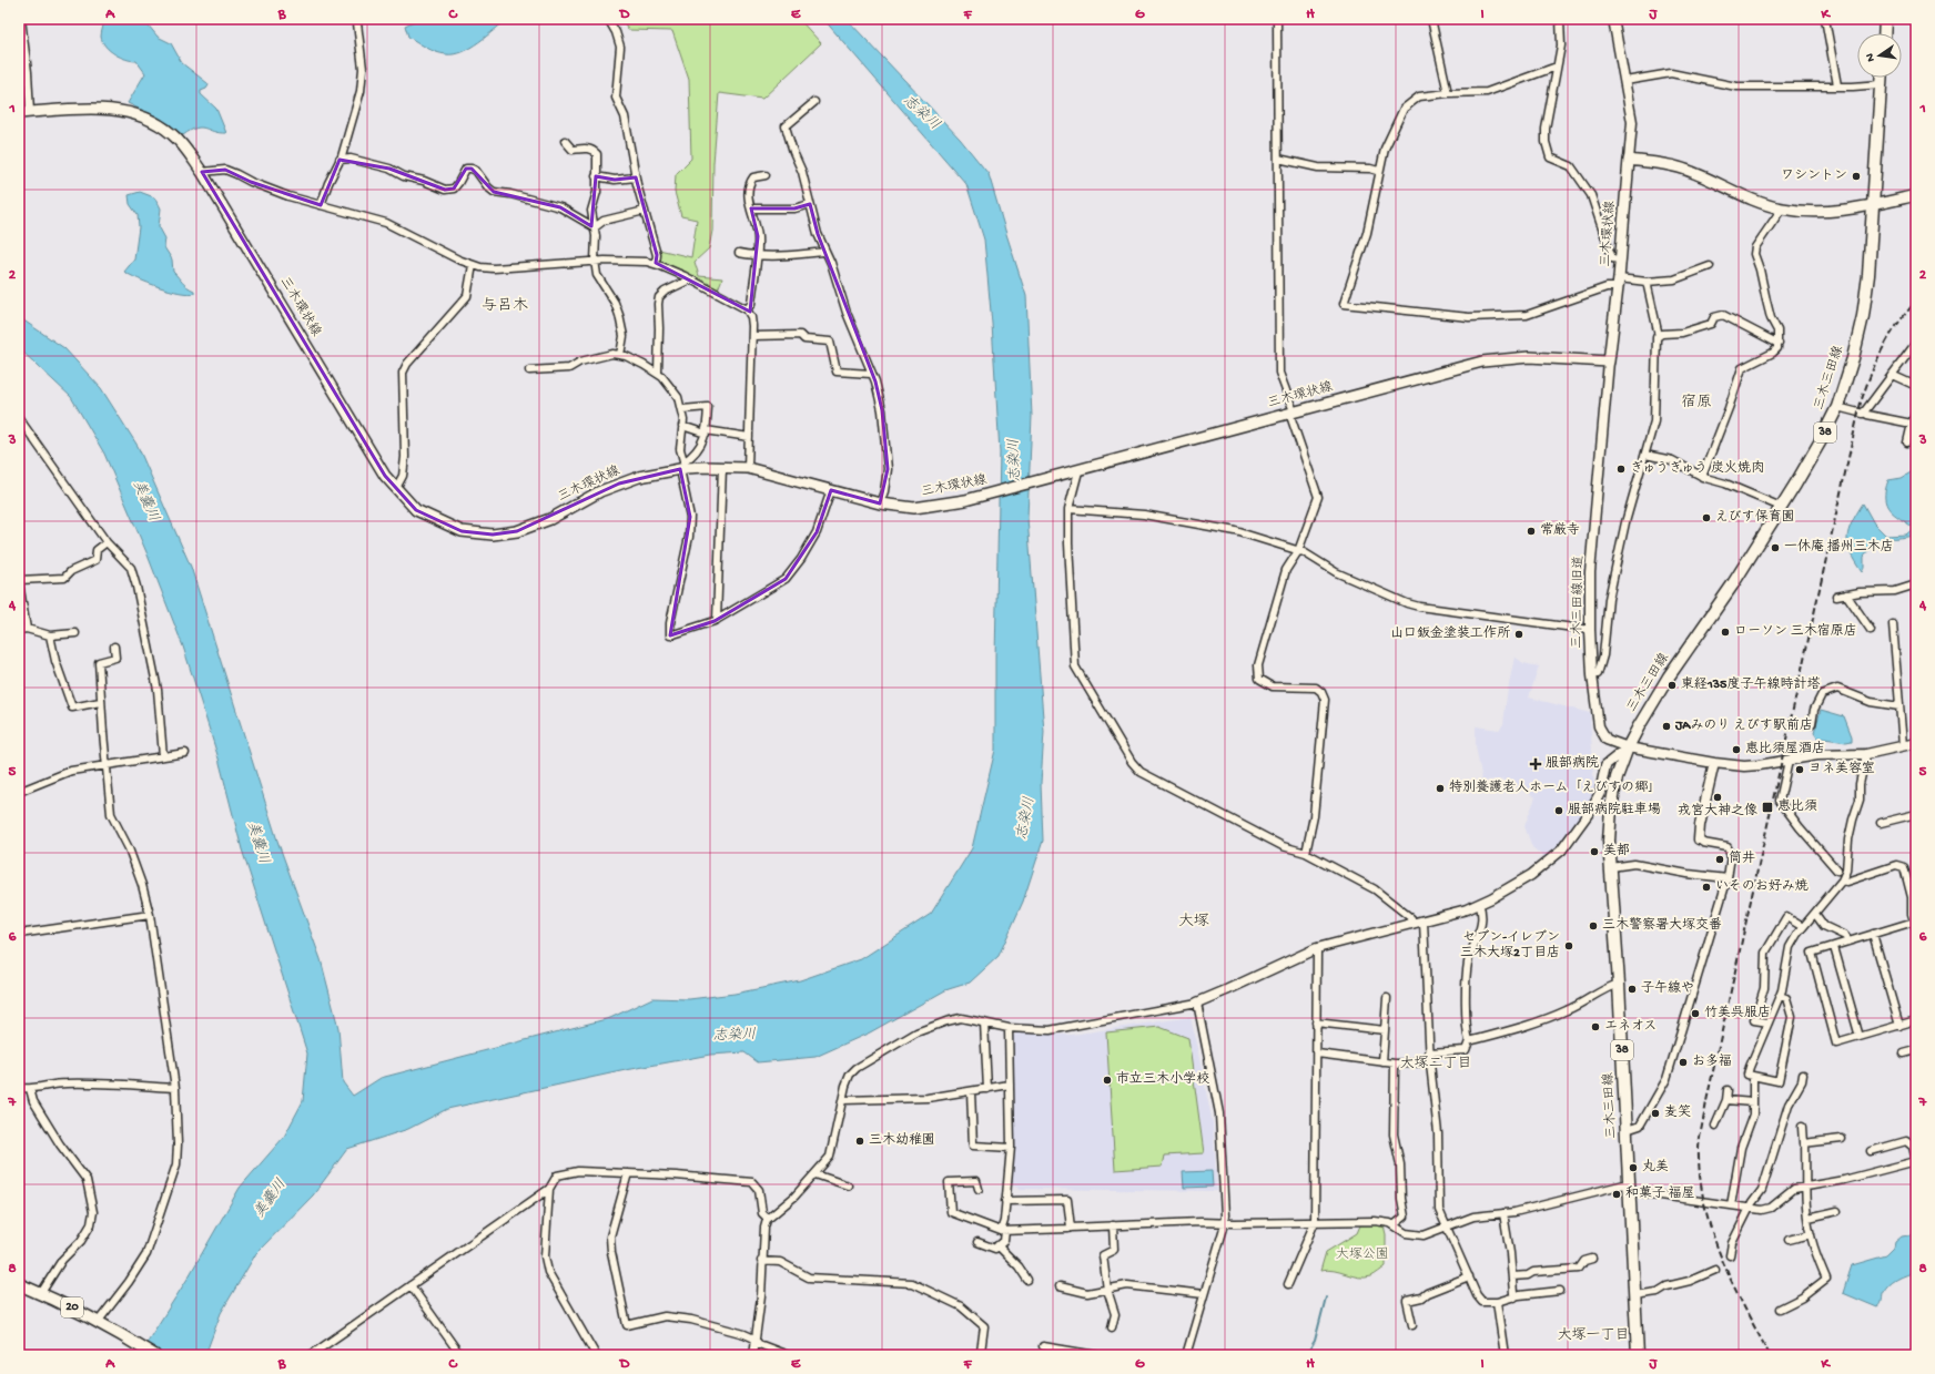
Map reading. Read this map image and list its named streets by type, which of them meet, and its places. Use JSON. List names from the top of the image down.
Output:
{
  "streets": {
    "main road": [
      "三木環状線",
      "三木三田線",
      "38",
      "20"
    ],
    "street": ["三木三田線旧道"]
  },
  "crossings": [
    ["三木環状線", "三木三田線旧道"],
    ["三木三田線", "三木三田線旧道"]
  ],
  "districts": [
    "与呂木",
    "宿原",
    "大塚",
    "大塚二丁目",
    "大塚一丁目"
  ],
  "water": ["志染川", "美嚢川"],
  "parks": ["大塚公園"],
  "places": {
    "other": [
      "ワシントン",
      "ぎゅうぎゅう 炭火焼肉",
      "えびす保育園",
      "常厳寺",
      "一休庵 播州三木店",
      "ローソン 三木宿原店",
      "山口鈑金塗装工作所",
      "東経135度子午線時計塔",
      "JAみのり えびす駅前店",
      "恵比須屋酒店",
      "ヨネ美容室",
      "特別養護老人ホーム「えびすの郷」",
      "戎宮大神之像",
      "服部病院駐車場",
      "美都",
      "筒井",
      "いそのお好み焼",
      "三木警察署大塚交番",
      "セブン-イレブン 三木大塚2丁目店",
      "子午線や",
      "竹美呉服店",
      "エネオス",
      "お多福",
      "市立三木小学校",
      "麦笑",
      "三木幼稚園",
      "丸美",
      "和菓子 福屋"
    ],
    "health": ["服部病院"],
    "transit": ["恵比須"]
  },
  "north": "left",
  "grid": {
    "columns": [
      "A",
      "B",
      "C",
      "D",
      "E",
      "F",
      "G",
      "H",
      "I",
      "J",
      "K"
    ],
    "rows": [
      "1",
      "2",
      "3",
      "4",
      "5",
      "6",
      "7",
      "8"
    ]
  }
}
